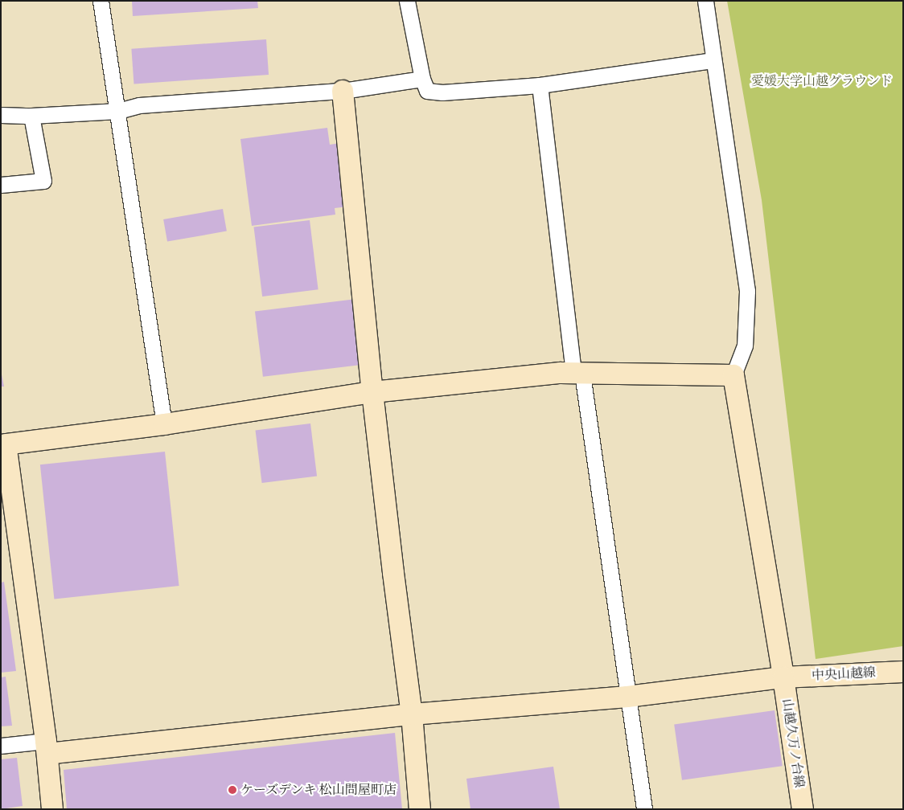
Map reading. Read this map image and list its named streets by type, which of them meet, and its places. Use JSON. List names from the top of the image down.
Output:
{
  "streets": {
    "street": ["中央山越線", "山越久万ノ台線"]
  },
  "crossings": [
    ["中央山越線", "山越久万ノ台線"]
  ],
  "parks": ["愛媛大学山越グラウンド"],
  "places": ["ケーズデンキ 松山問屋町店"]
}
